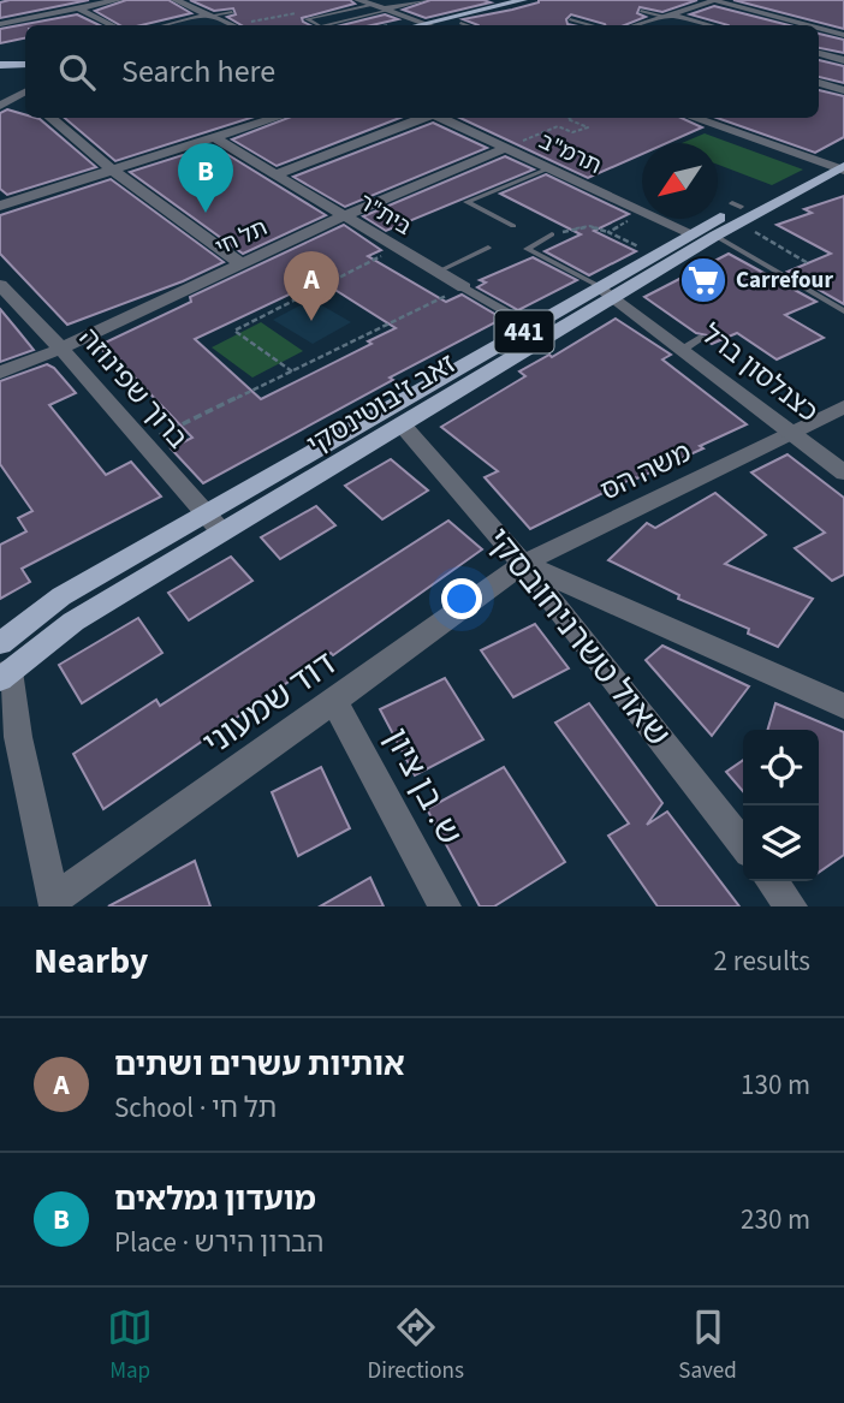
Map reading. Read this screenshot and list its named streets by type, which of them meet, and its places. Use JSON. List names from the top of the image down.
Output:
{
  "streets": {
    "main road": ["441", "זאב ז'בוטינסקי"],
    "street": [
      "תרמ\"ב",
      "בית\"ר",
      "תל חי",
      "כצנלסון ברל",
      "ברוך שפינוזה",
      "משה הס",
      "שאול טשרניחובסקי",
      "דוד שמעוני",
      "ש. בן ציון"
    ]
  },
  "crossings": [
    ["תרמ\"ב", "תל חי"],
    ["תרמ\"ב", "זאב ז'בוטינסקי"],
    ["בית\"ר", "תל חי"],
    ["בית\"ר", "זאב ז'בוטינסקי"],
    ["תל חי", "ברוך שפינוזה"],
    ["כצנלסון ברל", "זאב ז'בוטינסקי"],
    ["כצנלסון ברל", "משה הס"],
    ["ברוך שפינוזה", "זאב ז'בוטינסקי"],
    ["זאב ז'בוטינסקי", "שאול טשרניחובסקי"],
    ["משה הס", "שאול טשרניחובסקי"],
    ["משה הס", "דוד שמעוני"],
    ["שאול טשרניחובסקי", "דוד שמעוני"],
    ["דוד שמעוני", "ש. בן ציון"]
  ],
  "places": {
    "supermarket": ["Carrefour"]
  },
  "north": "bottom left",
  "page": {
    "search": "Search here",
    "pins": ["B", "A"],
    "heading": ["Nearby", "2 results"],
    "list": [
      {
        "mark": "A",
        "name": "אותיות עשרים ושתים",
        "note": "School · תל חי",
        "value": "130 m"
      },
      {
        "mark": "B",
        "name": "מועדון גמלאים",
        "note": "Place · הברון הירש",
        "value": "230 m"
      }
    ],
    "nav": ["Map", "Directions", "Saved"]
  }
}
